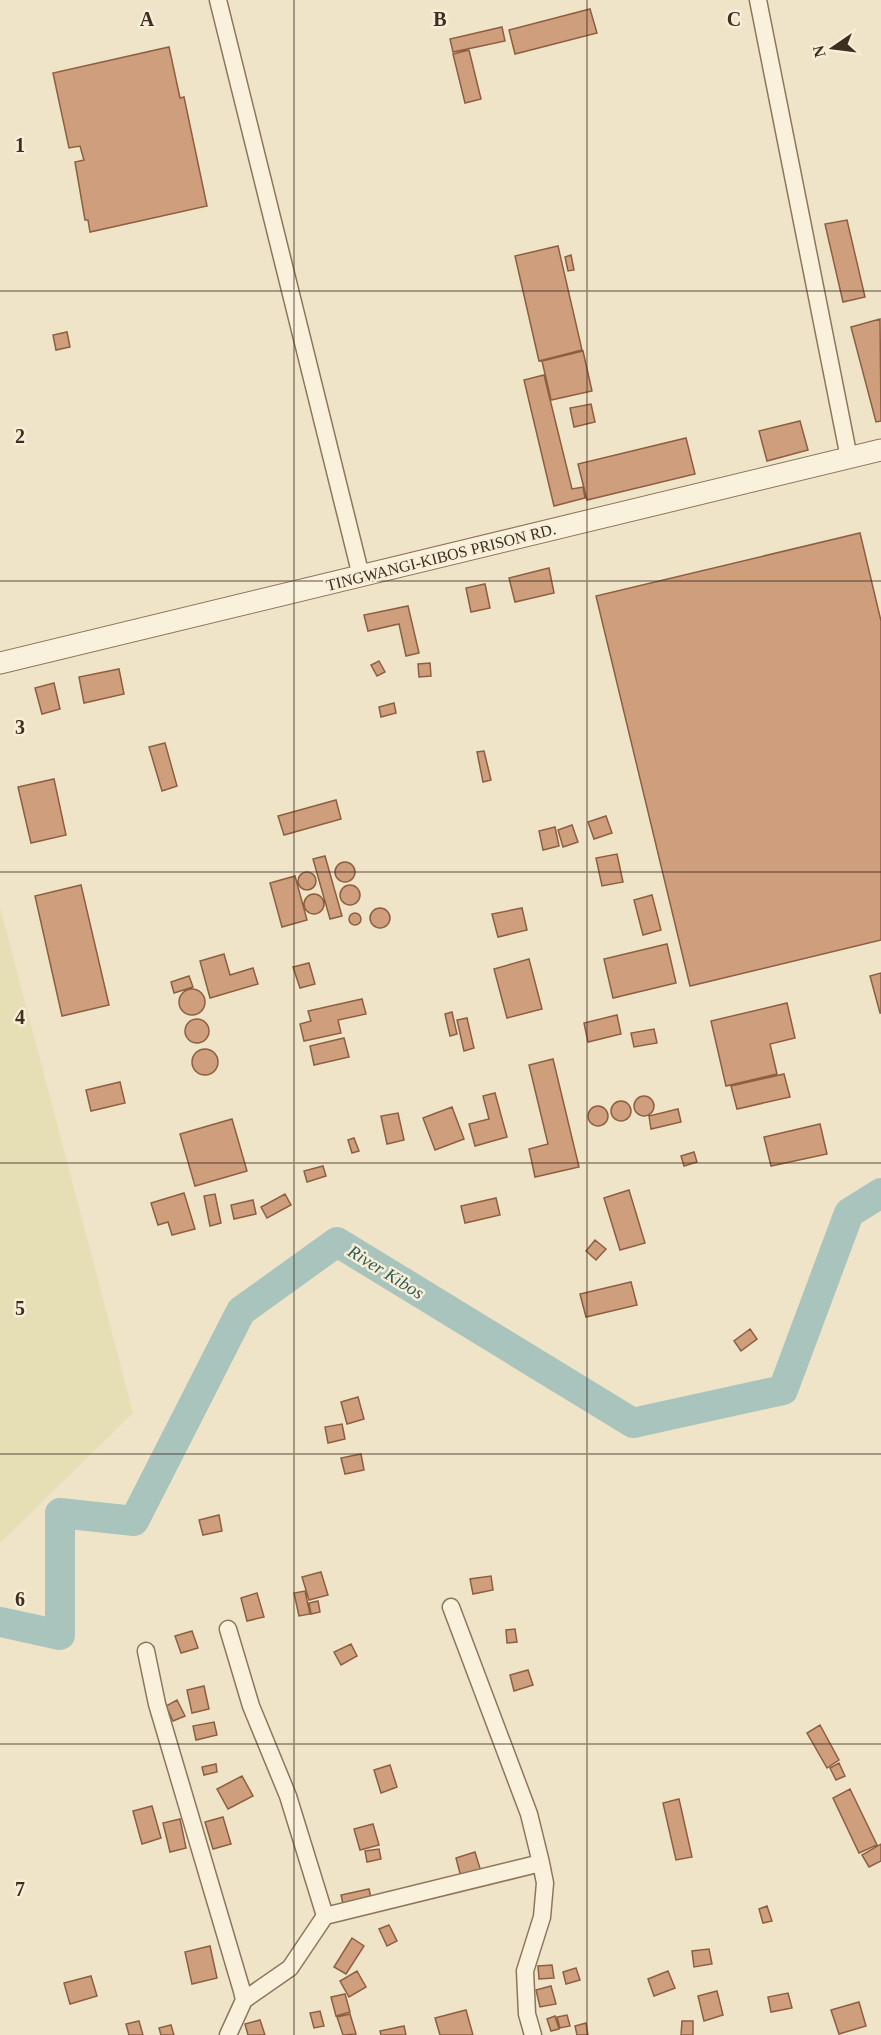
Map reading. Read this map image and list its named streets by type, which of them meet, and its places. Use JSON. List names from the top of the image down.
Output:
{
  "streets": {
    "street": ["TINGWANGI-KIBOS PRISON RD."]
  },
  "water": ["River Kibos"],
  "north": "left",
  "grid": {
    "columns": ["A", "B", "C"],
    "rows": [
      "1",
      "2",
      "3",
      "4",
      "5",
      "6",
      "7"
    ]
  }
}
